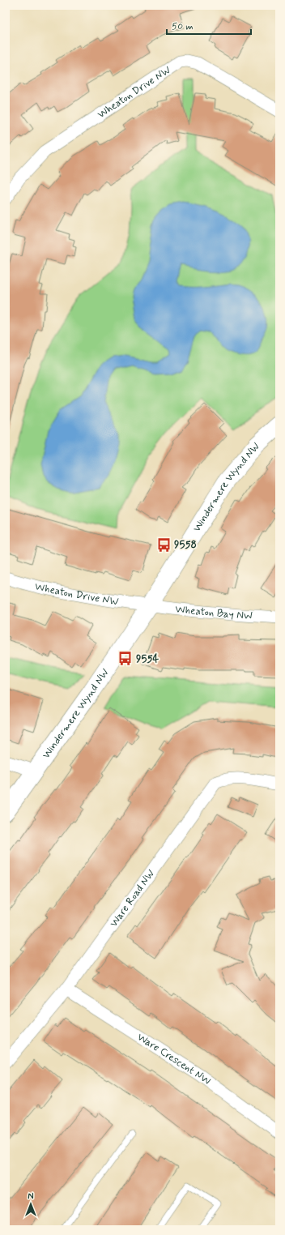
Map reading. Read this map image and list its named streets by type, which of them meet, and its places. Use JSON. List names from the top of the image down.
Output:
{
  "streets": {
    "street": [
      "Wheaton Drive NW",
      "Windermere Wynd NW",
      "Wheaton Bay NW",
      "Ware Road NW",
      "Ware Crescent NW"
    ]
  },
  "crossings": [
    ["Wheaton Drive NW", "Windermere Wynd NW"],
    ["Wheaton Drive NW", "Wheaton Bay NW"],
    ["Windermere Wynd NW", "Wheaton Bay NW"],
    ["Ware Road NW", "Ware Crescent NW"]
  ],
  "places": {
    "bus stop": ["9558", "9554"]
  },
  "scale_bar": "50 m",
  "north": "top"
}
